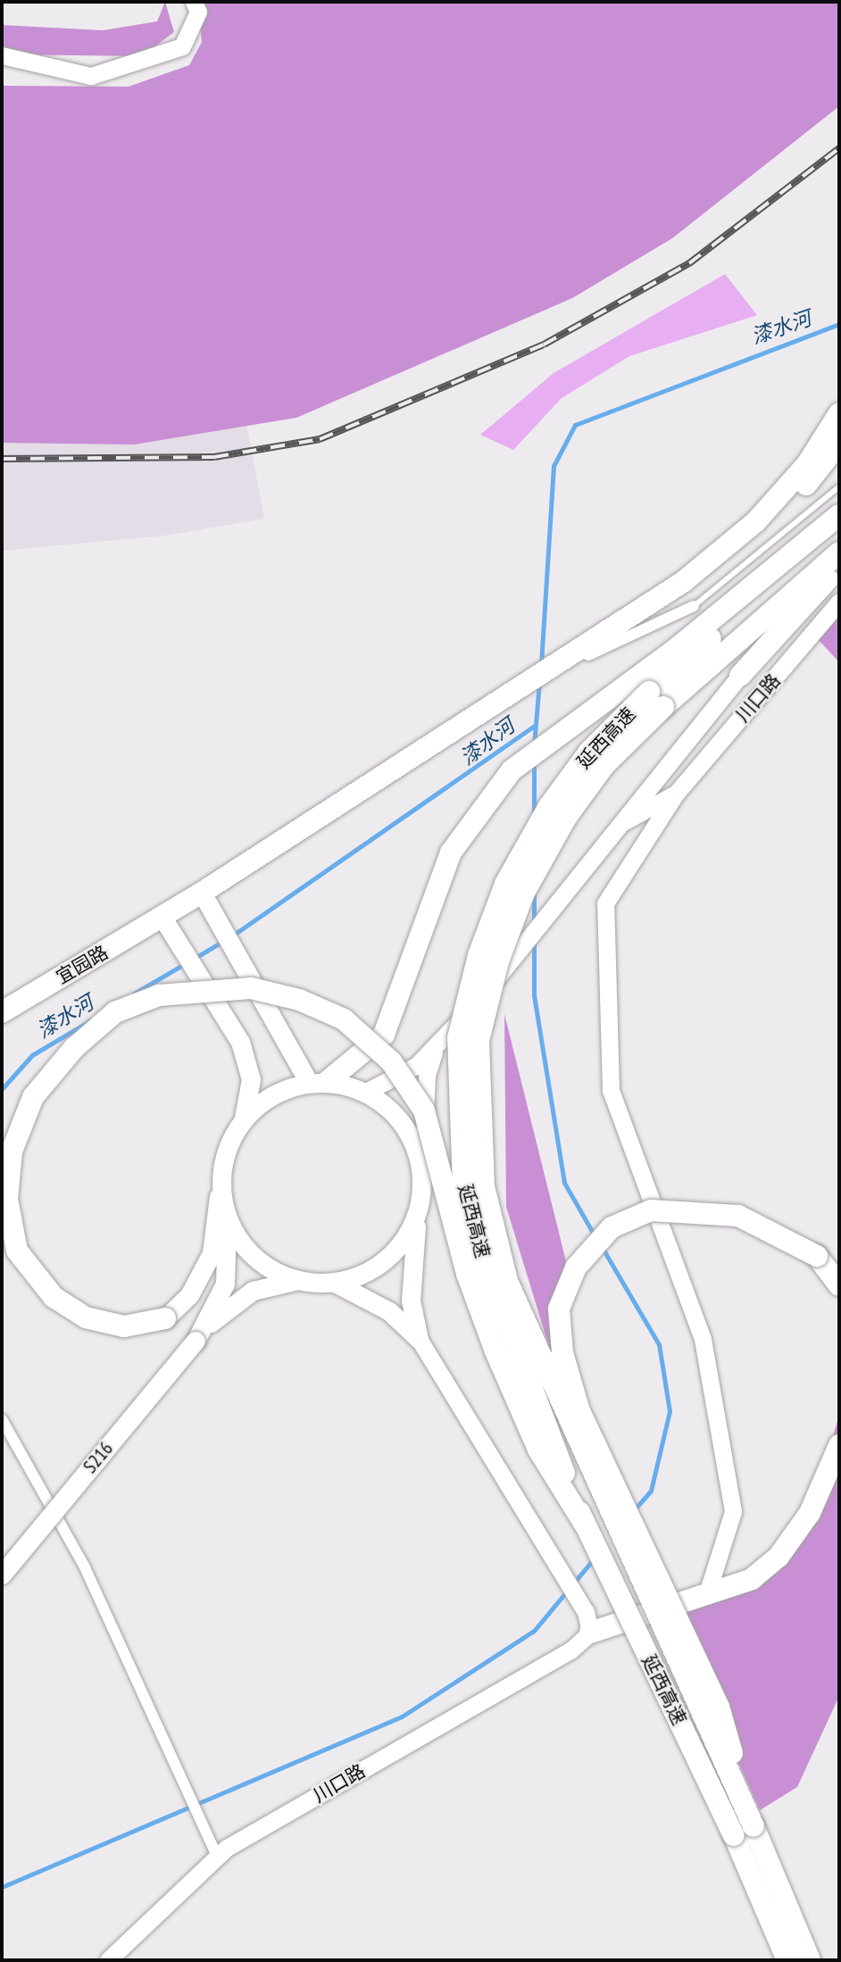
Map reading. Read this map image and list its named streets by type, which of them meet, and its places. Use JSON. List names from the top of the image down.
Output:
{
  "streets": {
    "highway": ["延西高速", "宜园路"],
    "main road": ["川口路", "S216"]
  },
  "water": ["漆水河"]
}
